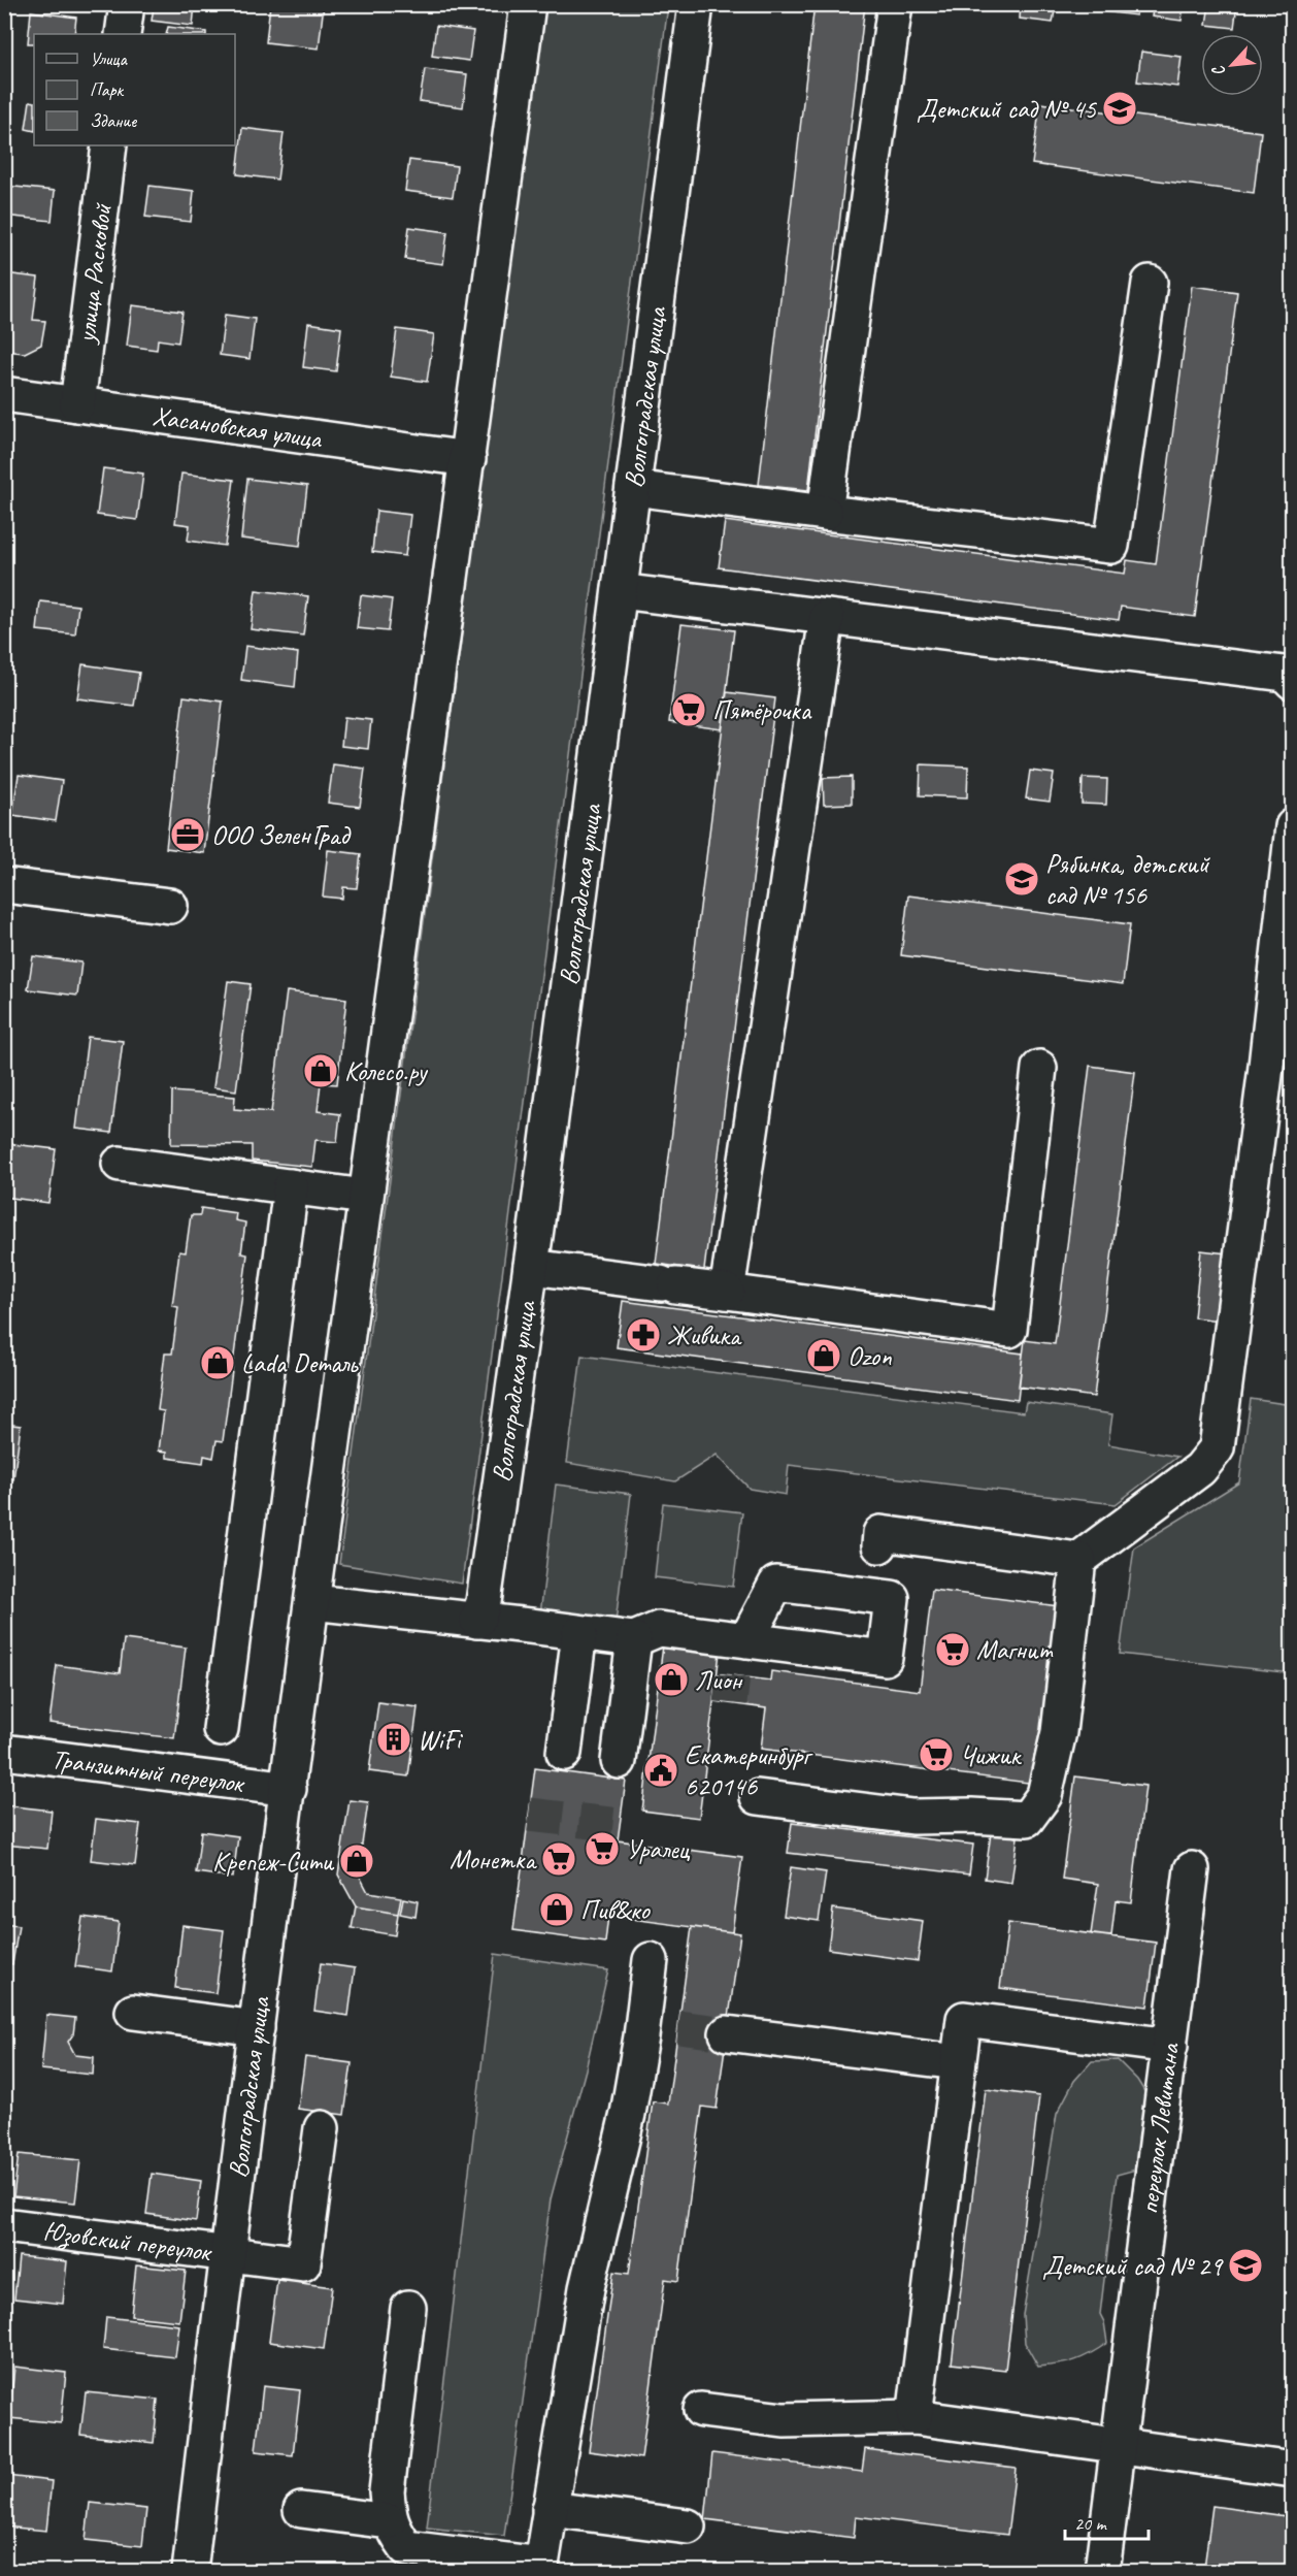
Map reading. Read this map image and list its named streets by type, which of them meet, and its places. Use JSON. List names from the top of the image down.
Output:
{
  "streets": {
    "street": [
      "улица Расковой",
      "Волгоградская улица",
      "Хасановская улица",
      "Транзитный переулок",
      "переулок Левитана",
      "Юзовский переулок"
    ]
  },
  "crossings": [
    ["улица Расковой", "Хасановская улица"],
    ["Волгоградская улица", "Хасановская улица"],
    ["Волгоградская улица", "Транзитный переулок"],
    ["Волгоградская улица", "Юзовский переулок"]
  ],
  "places": {
    "school or university": ["Детский сад № 45", "Рябинка, детский сад № 156", "Детский сад № 29"],
    "supermarket": [
      "Пятёрочка",
      "Магнит",
      "Чижик",
      "Уралец",
      "Монетка"
    ],
    "office": ["ООО ЗеленГрад"],
    "shop": [
      "Колесо.ру",
      "Ozon",
      "Lada Dеталь",
      "Лион",
      "Крепеж-Сити",
      "Пив&ко"
    ],
    "pharmacy": ["Живика"],
    "building": ["WiFi"],
    "public building": ["Екатеринбург 620146"]
  },
  "legend": ["Улица", "Парк", "Здание"],
  "scale_bar": "20 m",
  "north": "bottom left"
}
